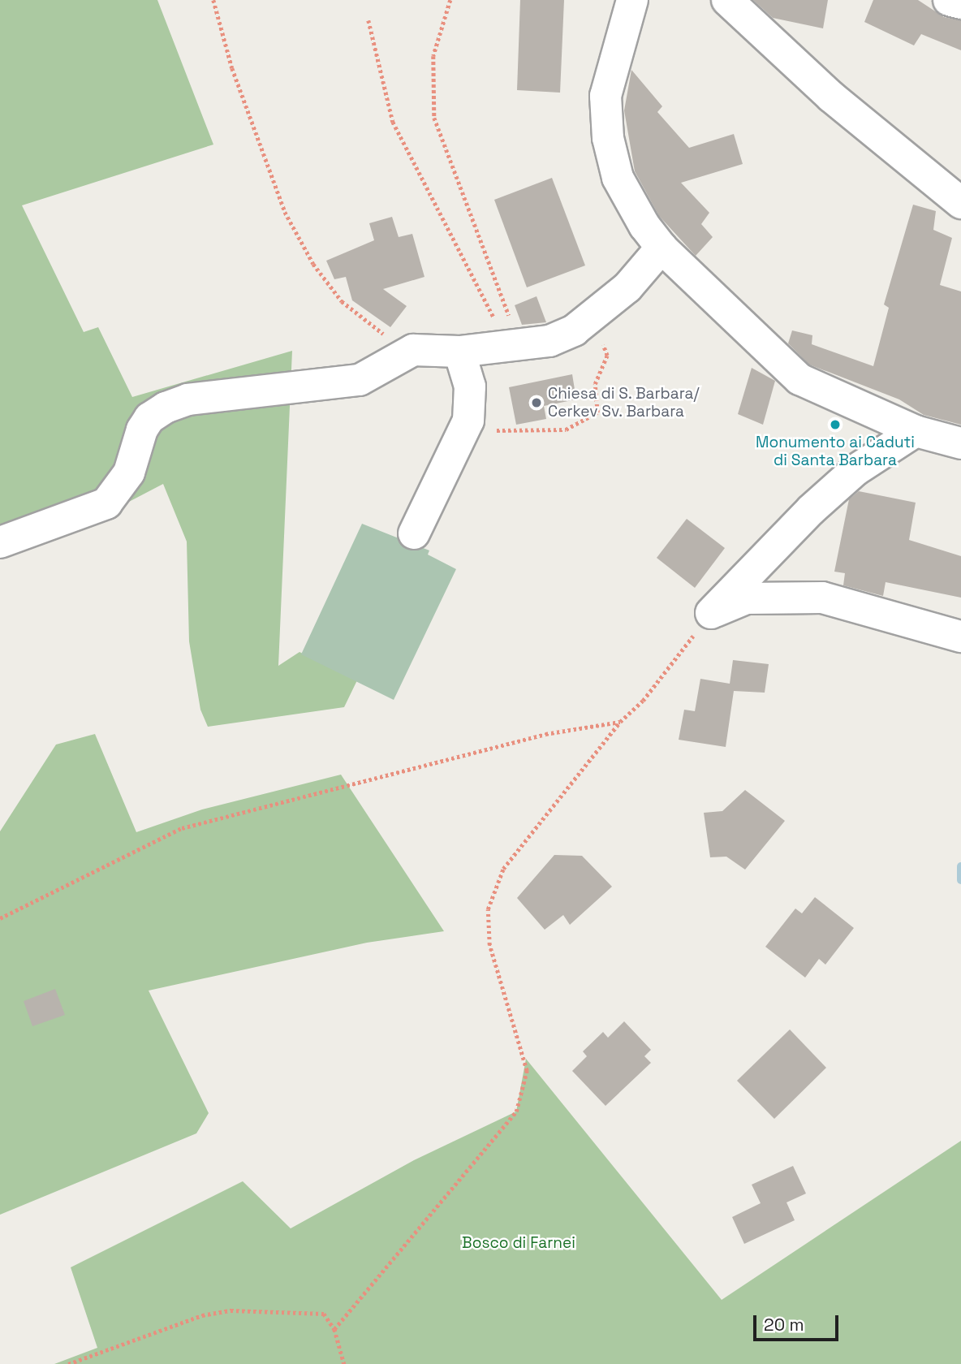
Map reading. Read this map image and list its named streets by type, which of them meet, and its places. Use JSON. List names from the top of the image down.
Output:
{
  "parks": ["Bosco di Farnei"],
  "places": ["Chiesa di S. Barbara/ Cerkev Sv. Barbara", "Monumento ai Caduti di Santa Barbara"],
  "scale_bar": "20 m"
}
